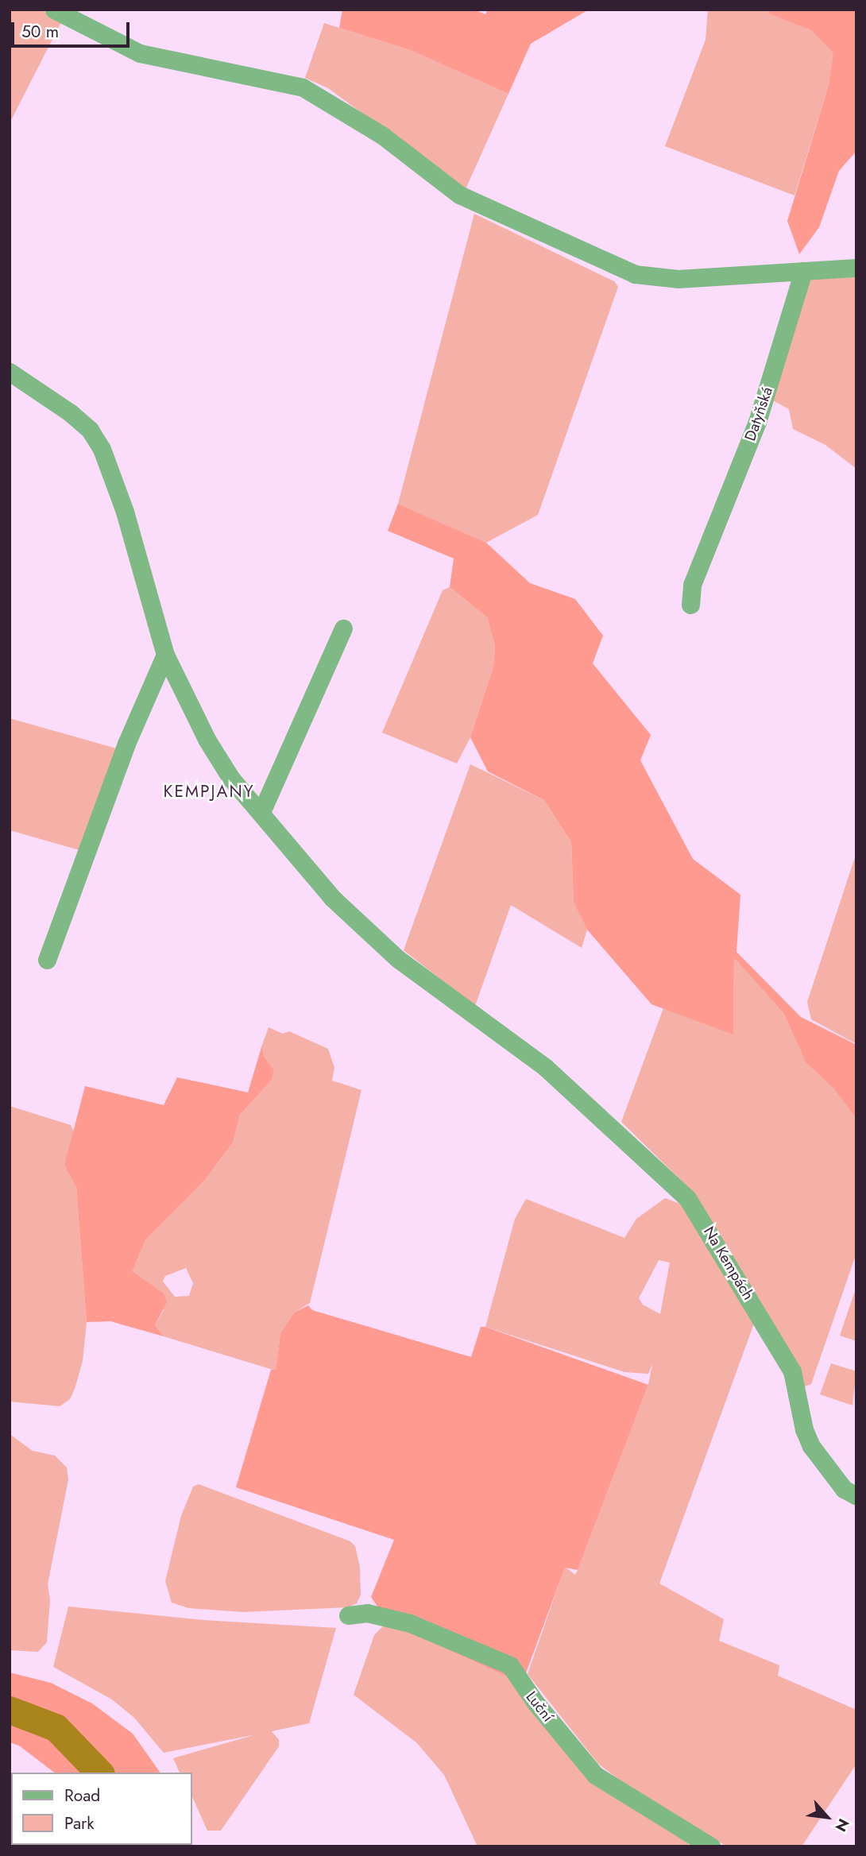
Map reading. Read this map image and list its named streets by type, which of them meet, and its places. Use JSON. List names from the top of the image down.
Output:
{
  "streets": {
    "street": ["Datyňská", "Na Kempách", "Luční"]
  },
  "districts": ["KEMPJANY"],
  "legend": ["Road", "Park"],
  "scale_bar": "50 m",
  "north": "bottom right"
}
